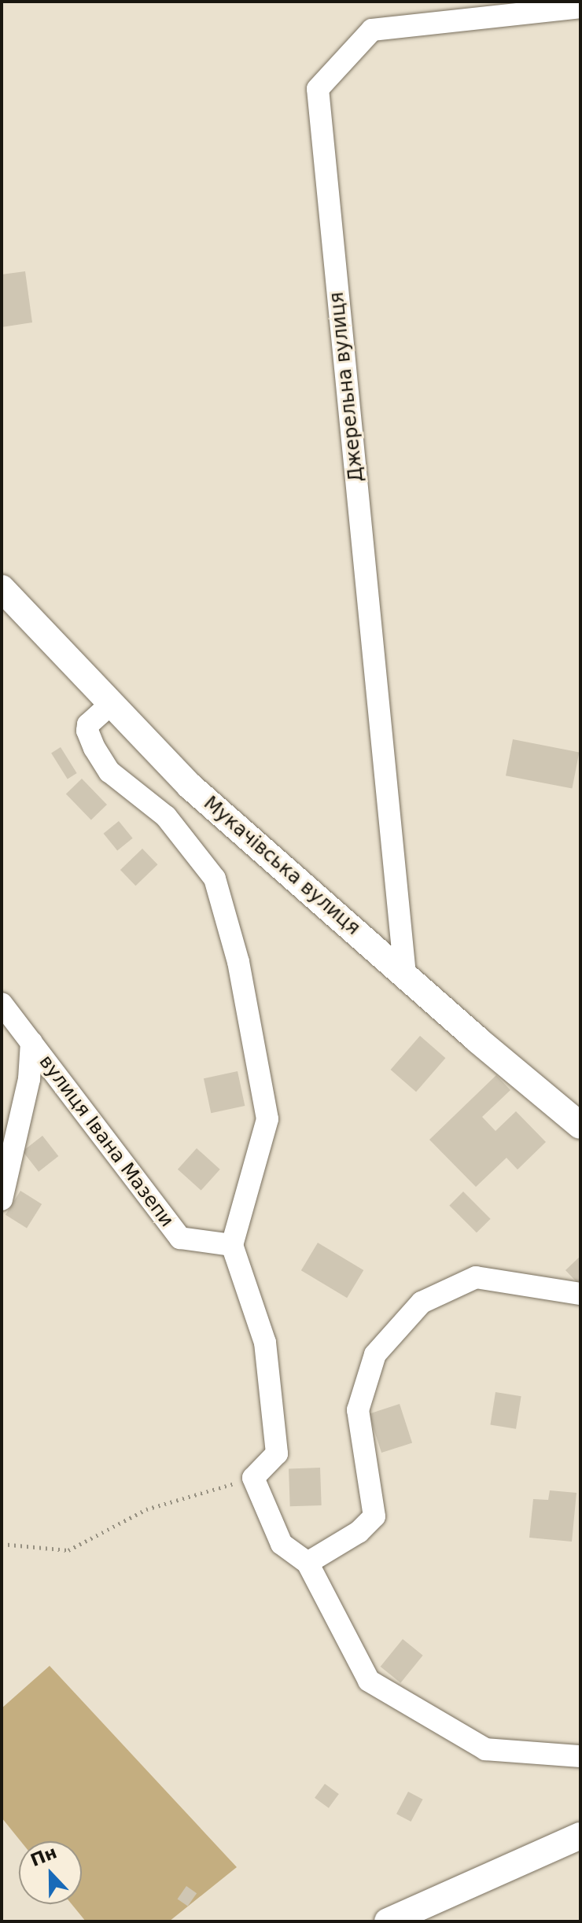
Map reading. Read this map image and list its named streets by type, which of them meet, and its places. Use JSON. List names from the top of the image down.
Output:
{
  "streets": {
    "street": ["Джерельна вулиця", "Мукачівська вулиця", "вулиця Івана Мазепи"]
  },
  "crossings": [
    ["Джерельна вулиця", "Мукачівська вулиця"]
  ],
  "north": "top"
}
